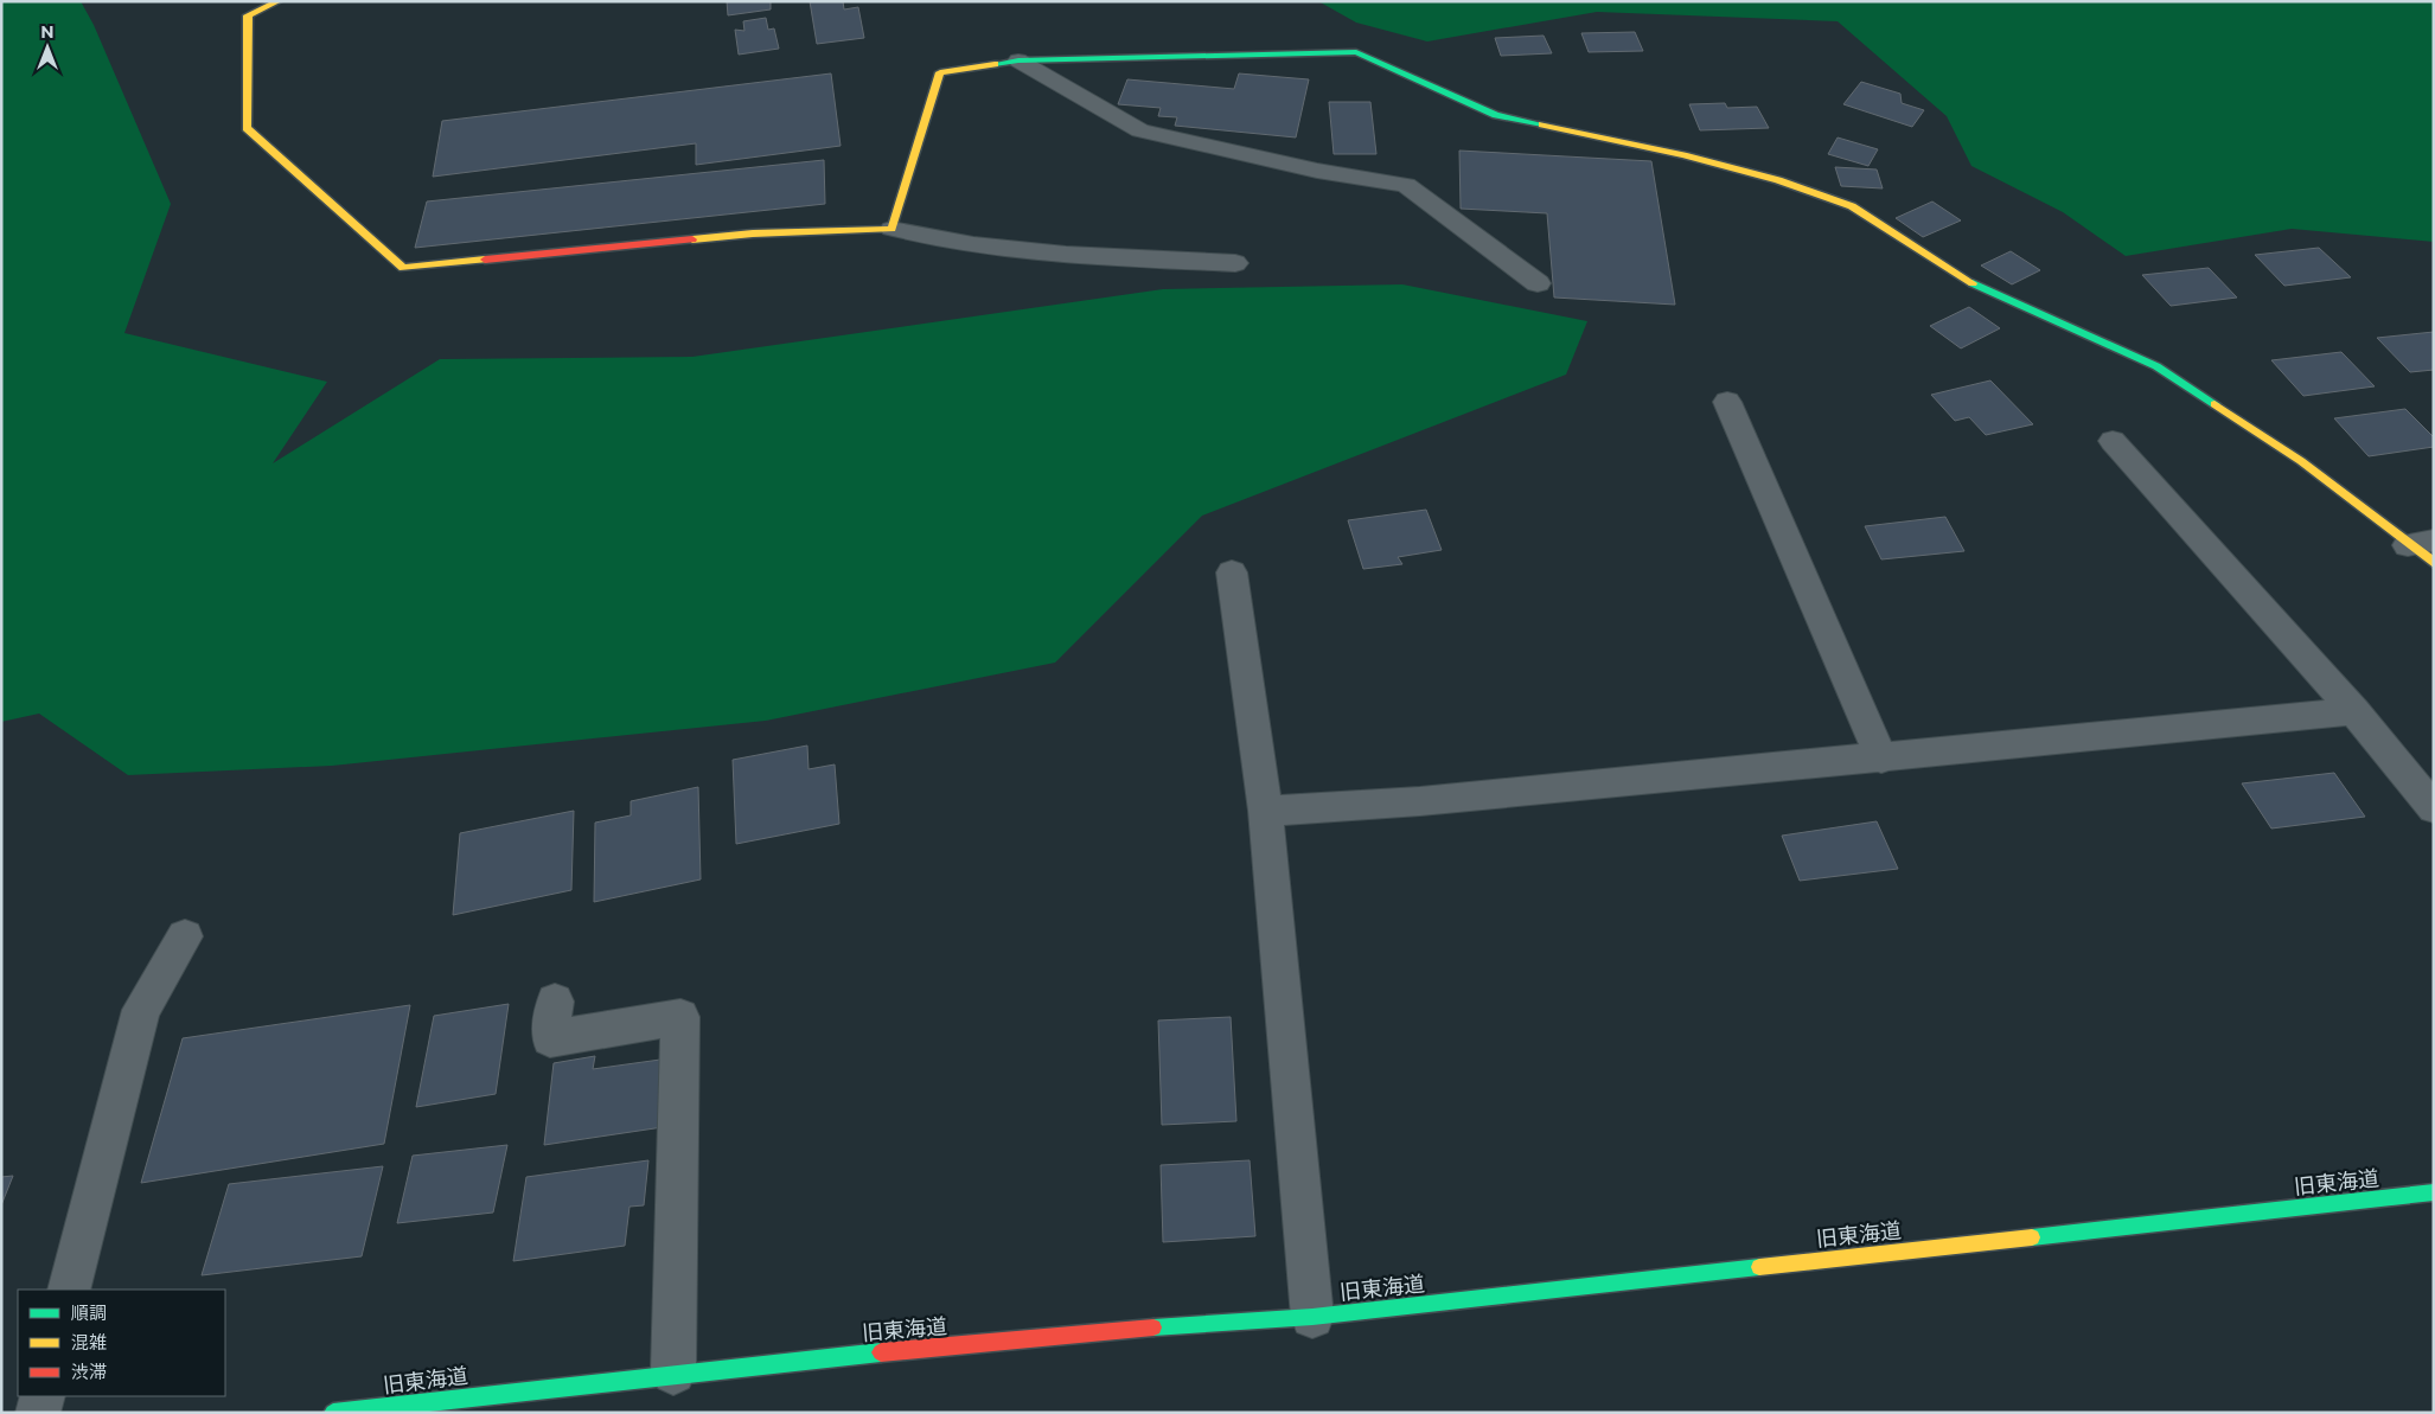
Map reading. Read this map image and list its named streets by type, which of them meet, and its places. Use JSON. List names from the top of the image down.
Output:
{
  "streets": {
    "street": ["旧東海道"]
  },
  "legend": ["順調", "混雑", "渋滞"],
  "north": "top"
}
